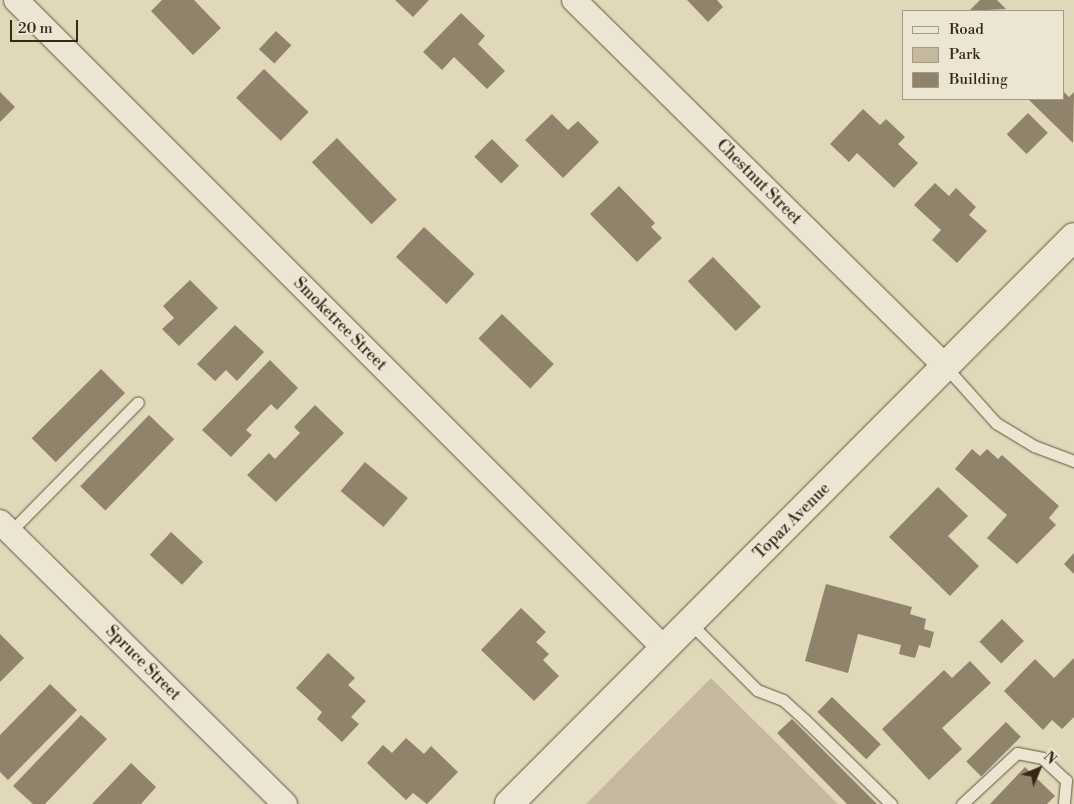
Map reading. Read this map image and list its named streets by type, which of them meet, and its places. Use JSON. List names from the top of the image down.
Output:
{
  "streets": {
    "street": [
      "Chestnut Street",
      "Smoketree Street",
      "Topaz Avenue",
      "Spruce Street"
    ]
  },
  "crossings": [
    ["Chestnut Street", "Topaz Avenue"],
    ["Smoketree Street", "Topaz Avenue"]
  ],
  "legend": ["Road", "Park", "Building"],
  "scale_bar": "20 m",
  "north": "top right"
}
